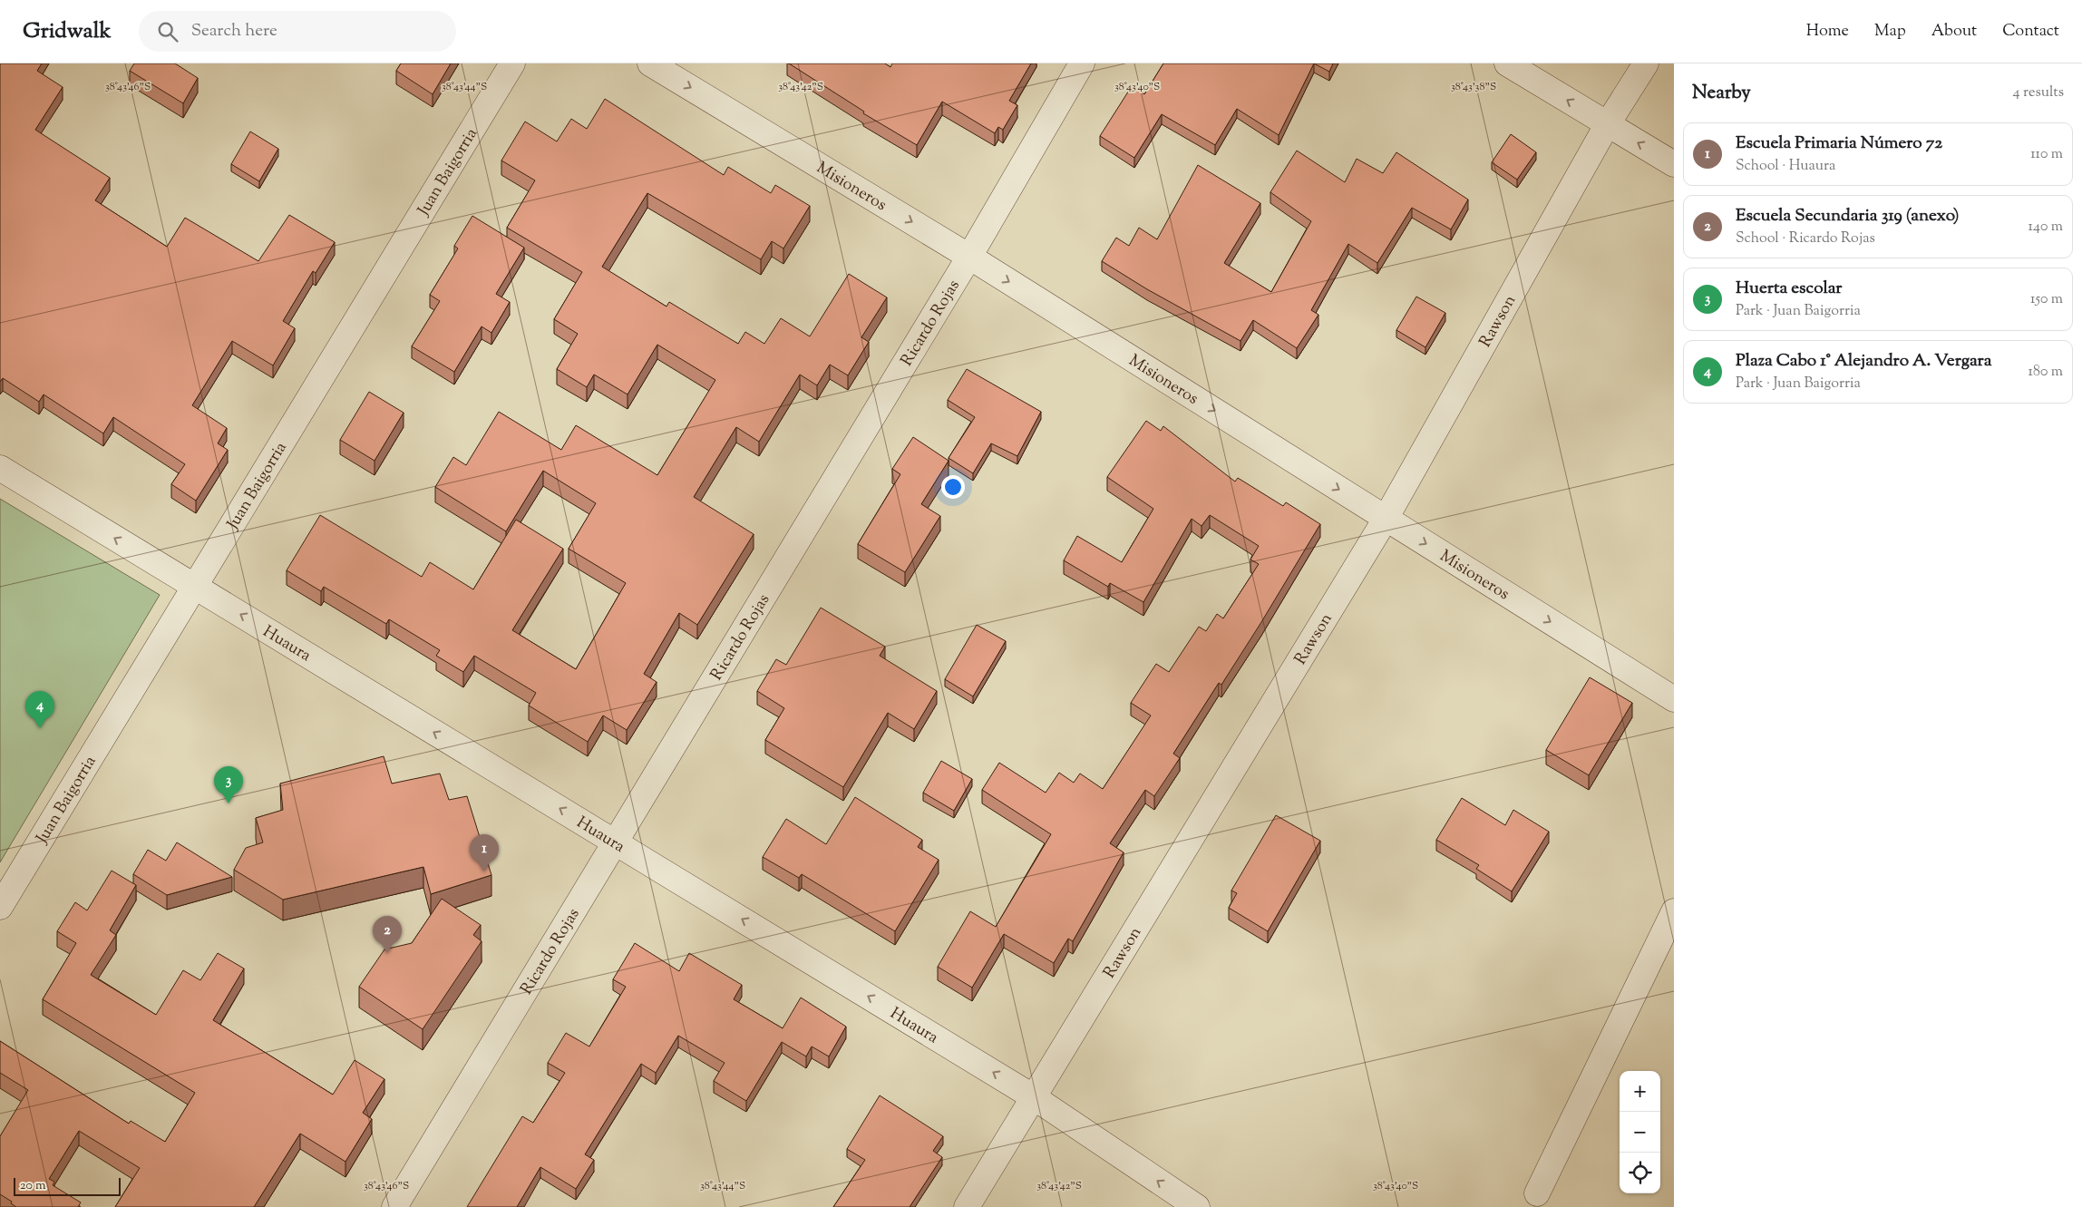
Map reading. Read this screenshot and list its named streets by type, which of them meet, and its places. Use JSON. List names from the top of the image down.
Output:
{
  "streets": {
    "street": [
      "Juan Baigorria",
      "Misioneros",
      "Rawson",
      "Ricardo Rojas",
      "Huaura"
    ]
  },
  "crossings": [
    ["Juan Baigorria", "Huaura"],
    ["Misioneros", "Rawson"],
    ["Misioneros", "Ricardo Rojas"],
    ["Rawson", "Huaura"],
    ["Ricardo Rojas", "Huaura"]
  ],
  "one_way": ["Misioneros", "Huaura"],
  "scale_bar": "20 m",
  "page": {
    "header": "Gridwalk",
    "search": "Search here",
    "nav": [
      "Home",
      "Map",
      "About",
      "Contact"
    ],
    "heading": ["Nearby", "4 results"],
    "list": [
      {
        "mark": "1",
        "name": "Escuela Primaria Número 72",
        "note": "School · Huaura",
        "value": "110 m"
      },
      {
        "mark": "2",
        "name": "Escuela Secundaria 319 (anexo)",
        "note": "School · Ricardo Rojas",
        "value": "140 m"
      },
      {
        "mark": "3",
        "name": "Huerta escolar",
        "note": "Park · Juan Baigorria",
        "value": "150 m"
      },
      {
        "mark": "4",
        "name": "Plaza Cabo 1° Alejandro A. Vergara",
        "note": "Park · Juan Baigorria",
        "value": "180 m"
      }
    ],
    "pins": [
      "4",
      "3",
      "1",
      "2"
    ],
    "map_buttons": ["+", "−"],
    "scale": "20 m"
  },
  "coordinates": [
    "38°43'46\"S",
    "38°43'44\"S",
    "38°43'42\"S",
    "38°43'40\"S",
    "38°43'38\"S"
  ]
}
